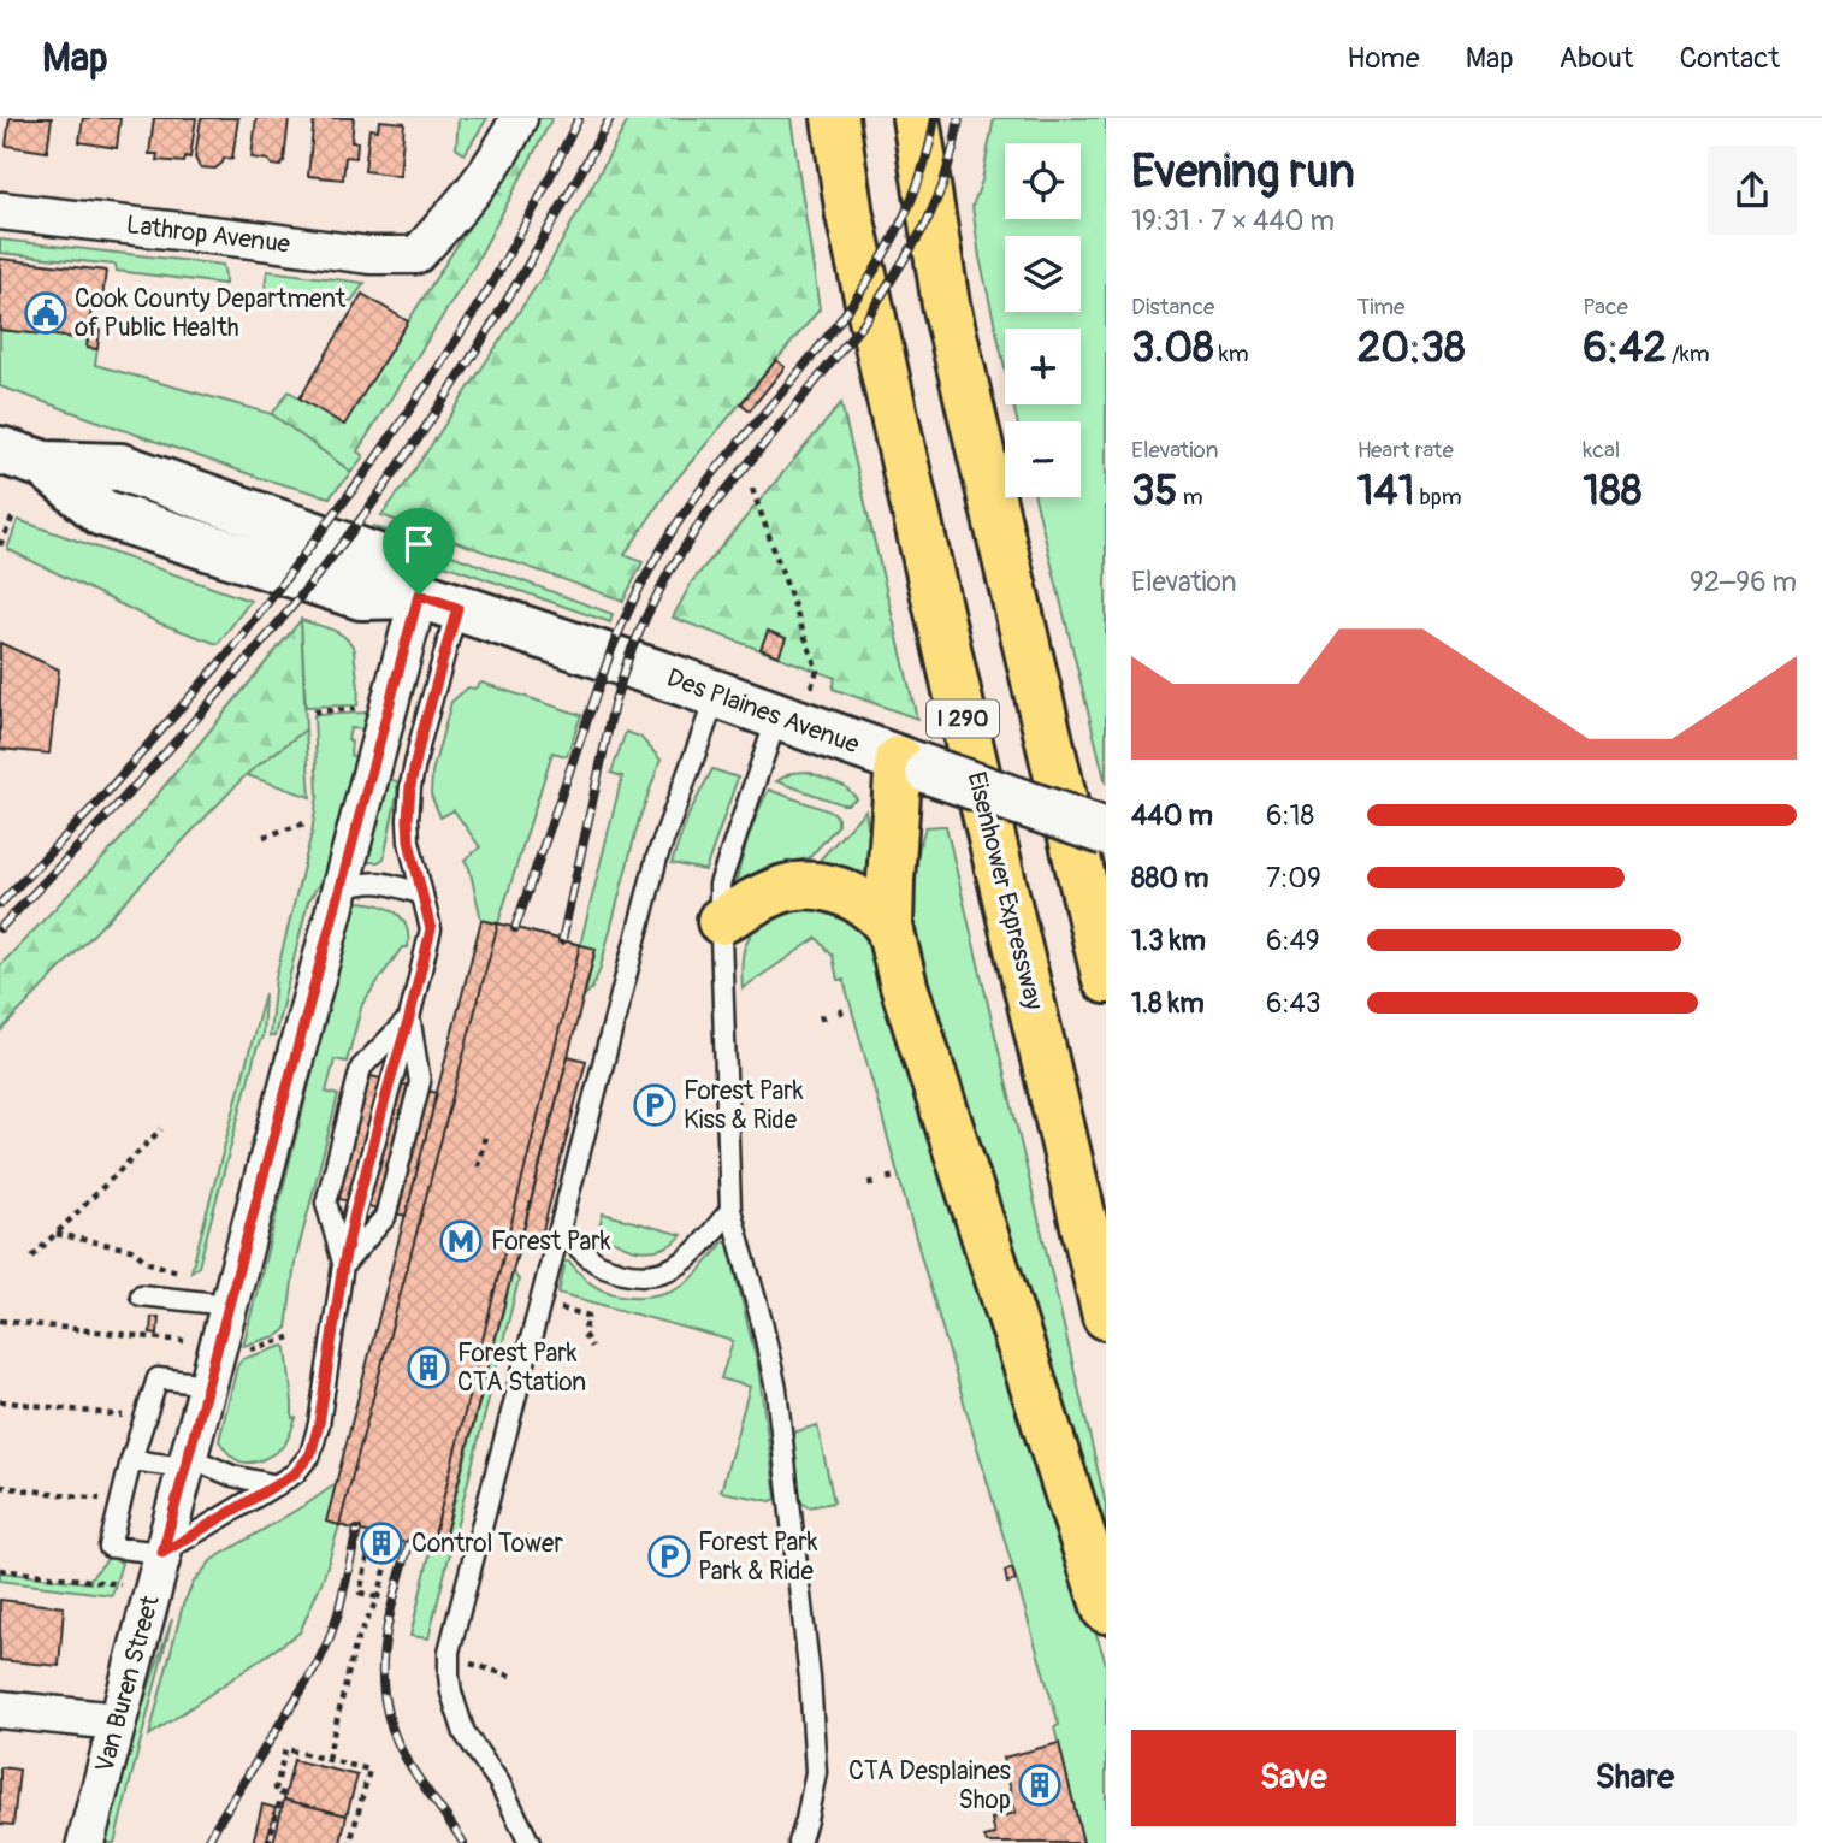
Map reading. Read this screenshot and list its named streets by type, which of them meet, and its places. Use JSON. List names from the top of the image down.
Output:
{
  "streets": {
    "highway": ["I 290", "Eisenhower Expressway"],
    "main road": ["Des Plaines Avenue"],
    "street": ["Lathrop Avenue", "Van Buren Street"]
  },
  "crossings": [
    ["Des Plaines Avenue", "Van Buren Street"]
  ],
  "places": {
    "public building": ["Cook County Department of Public Health"],
    "parking": ["Forest Park Kiss & Ride", "Forest Park Park & Ride"],
    "metro station": ["Forest Park"],
    "building": ["Forest Park CTA Station", "Control Tower", "CTA Desplaines Shop"]
  },
  "page": {
    "header": "Map",
    "nav": [
      "Home",
      "Map",
      "About",
      "Contact"
    ],
    "heading": ["Evening run", "19:31 · 7 × 440 m"],
    "map_buttons": ["+", "−"],
    "stats": [
      ["Distance", "3.08 km"],
      ["Time", "20:38"],
      ["Pace", "6:42 /km"],
      ["Elevation", "35 m"],
      ["Heart rate", "141 bpm"],
      ["kcal", "188"]
    ],
    "chart": ["Elevation", "92–96 m"],
    "list": [
      {
        "name": "440 m",
        "note": "6:18"
      },
      {
        "name": "880 m",
        "note": "7:09"
      },
      {
        "name": "1.3 km",
        "note": "6:49"
      },
      {
        "name": "1.8 km",
        "note": "6:43"
      }
    ],
    "buttons": ["Save", "Share"]
  }
}
